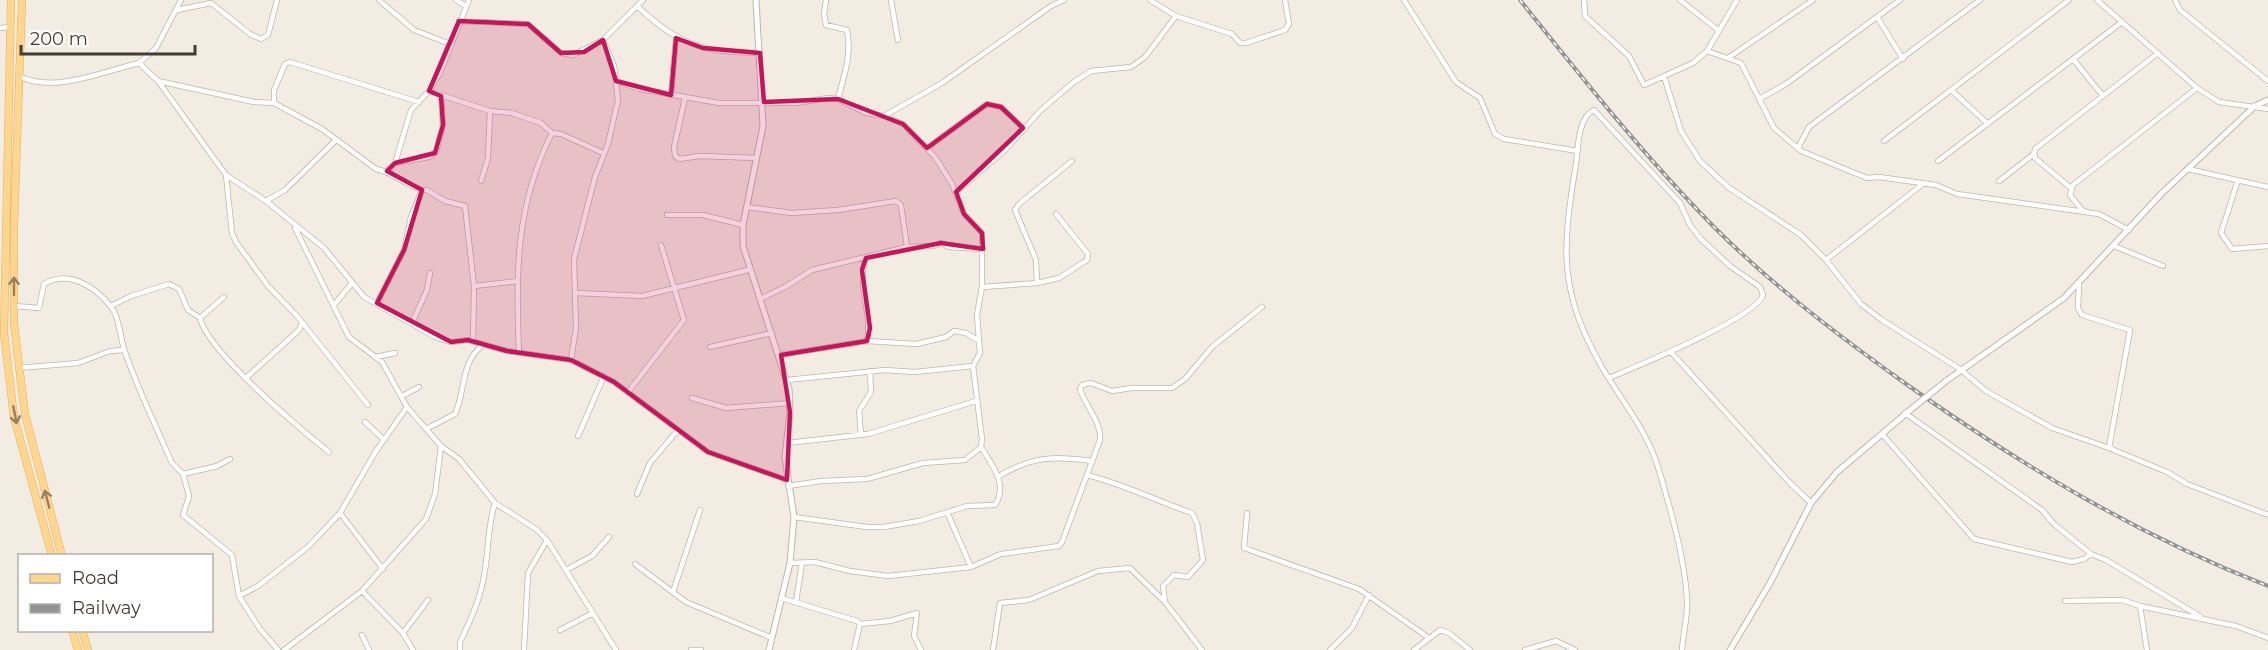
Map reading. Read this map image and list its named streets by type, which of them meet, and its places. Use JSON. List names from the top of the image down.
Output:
{
  "legend": ["Road", "Railway"],
  "scale_bar": "200 m"
}
